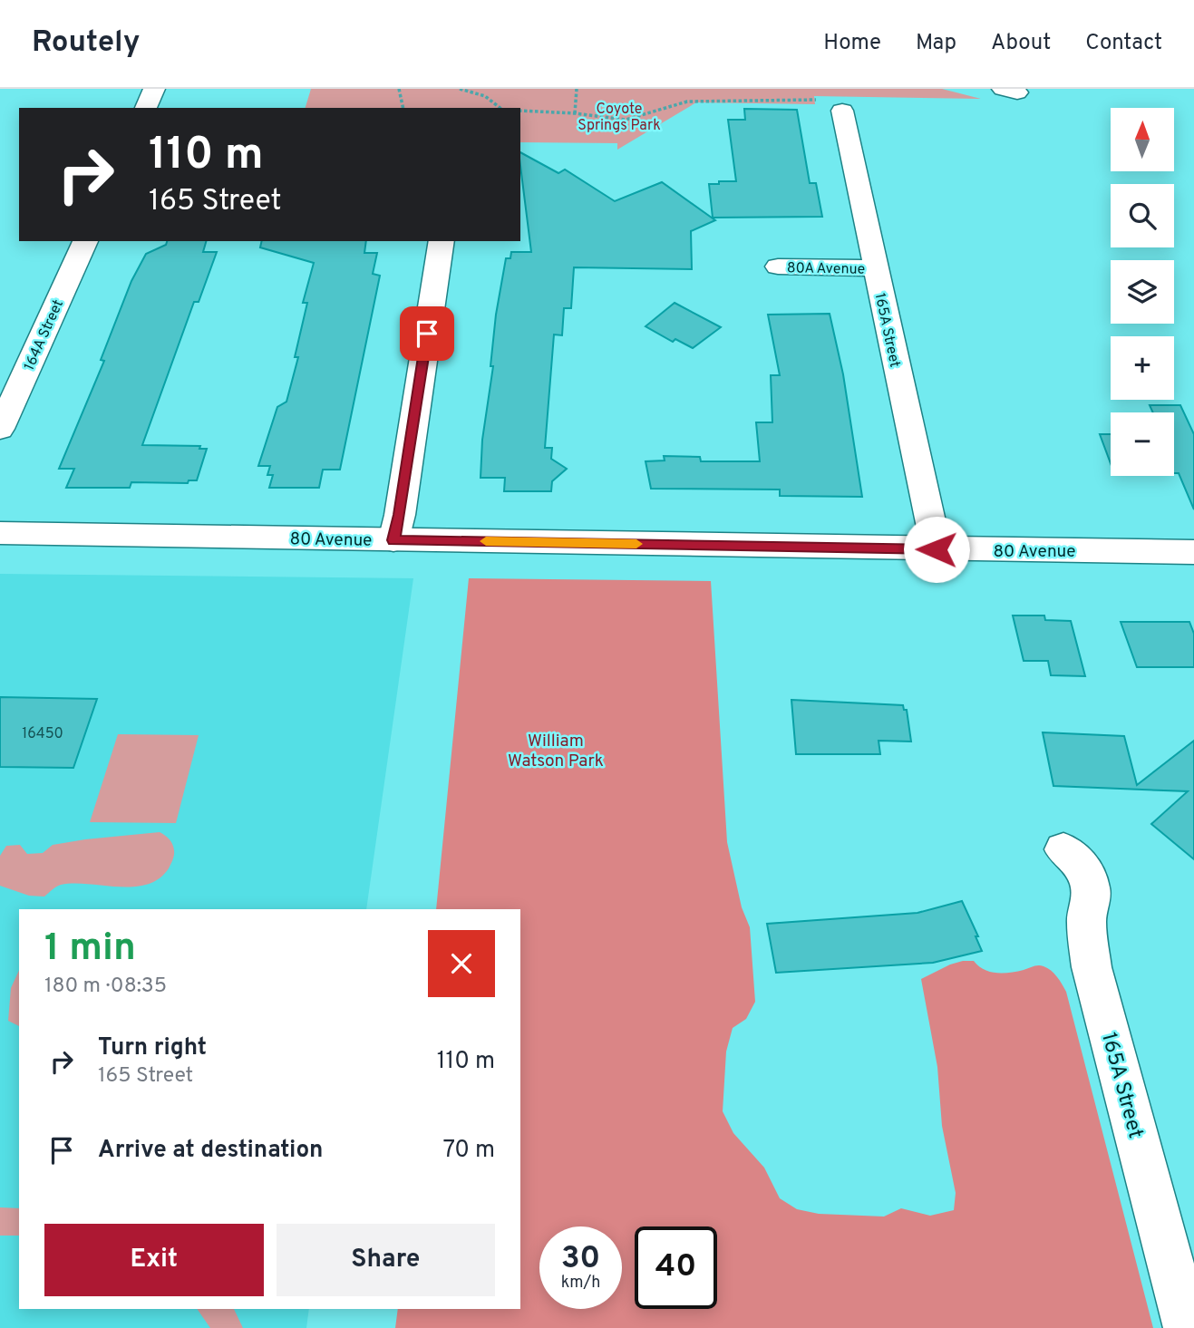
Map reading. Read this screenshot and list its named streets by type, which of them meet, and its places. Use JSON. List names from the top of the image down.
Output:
{
  "streets": {
    "street": [
      "80A Avenue",
      "165A Street",
      "164A Street",
      "80 Avenue"
    ]
  },
  "crossings": [
    ["80A Avenue", "165A Street"],
    ["165A Street", "80 Avenue"]
  ],
  "parks": ["Coyote Springs Park", "William Watson Park"],
  "house_numbers": ["16450"],
  "north": "top",
  "page": {
    "header": "Routely",
    "nav": [
      "Home",
      "Map",
      "About",
      "Contact"
    ],
    "map_buttons": ["+", "−"],
    "turn": ["110 m", "165 Street"],
    "heading": ["1 min", "180 m · 08:35"],
    "list": [
      {
        "name": "Turn right",
        "note": "165 Street",
        "value": "110 m"
      },
      {
        "name": "Arrive at destination",
        "value": "70 m"
      }
    ],
    "buttons": ["Exit", "Share"],
    "speed": "30 km/h",
    "limit": "40"
  }
}
